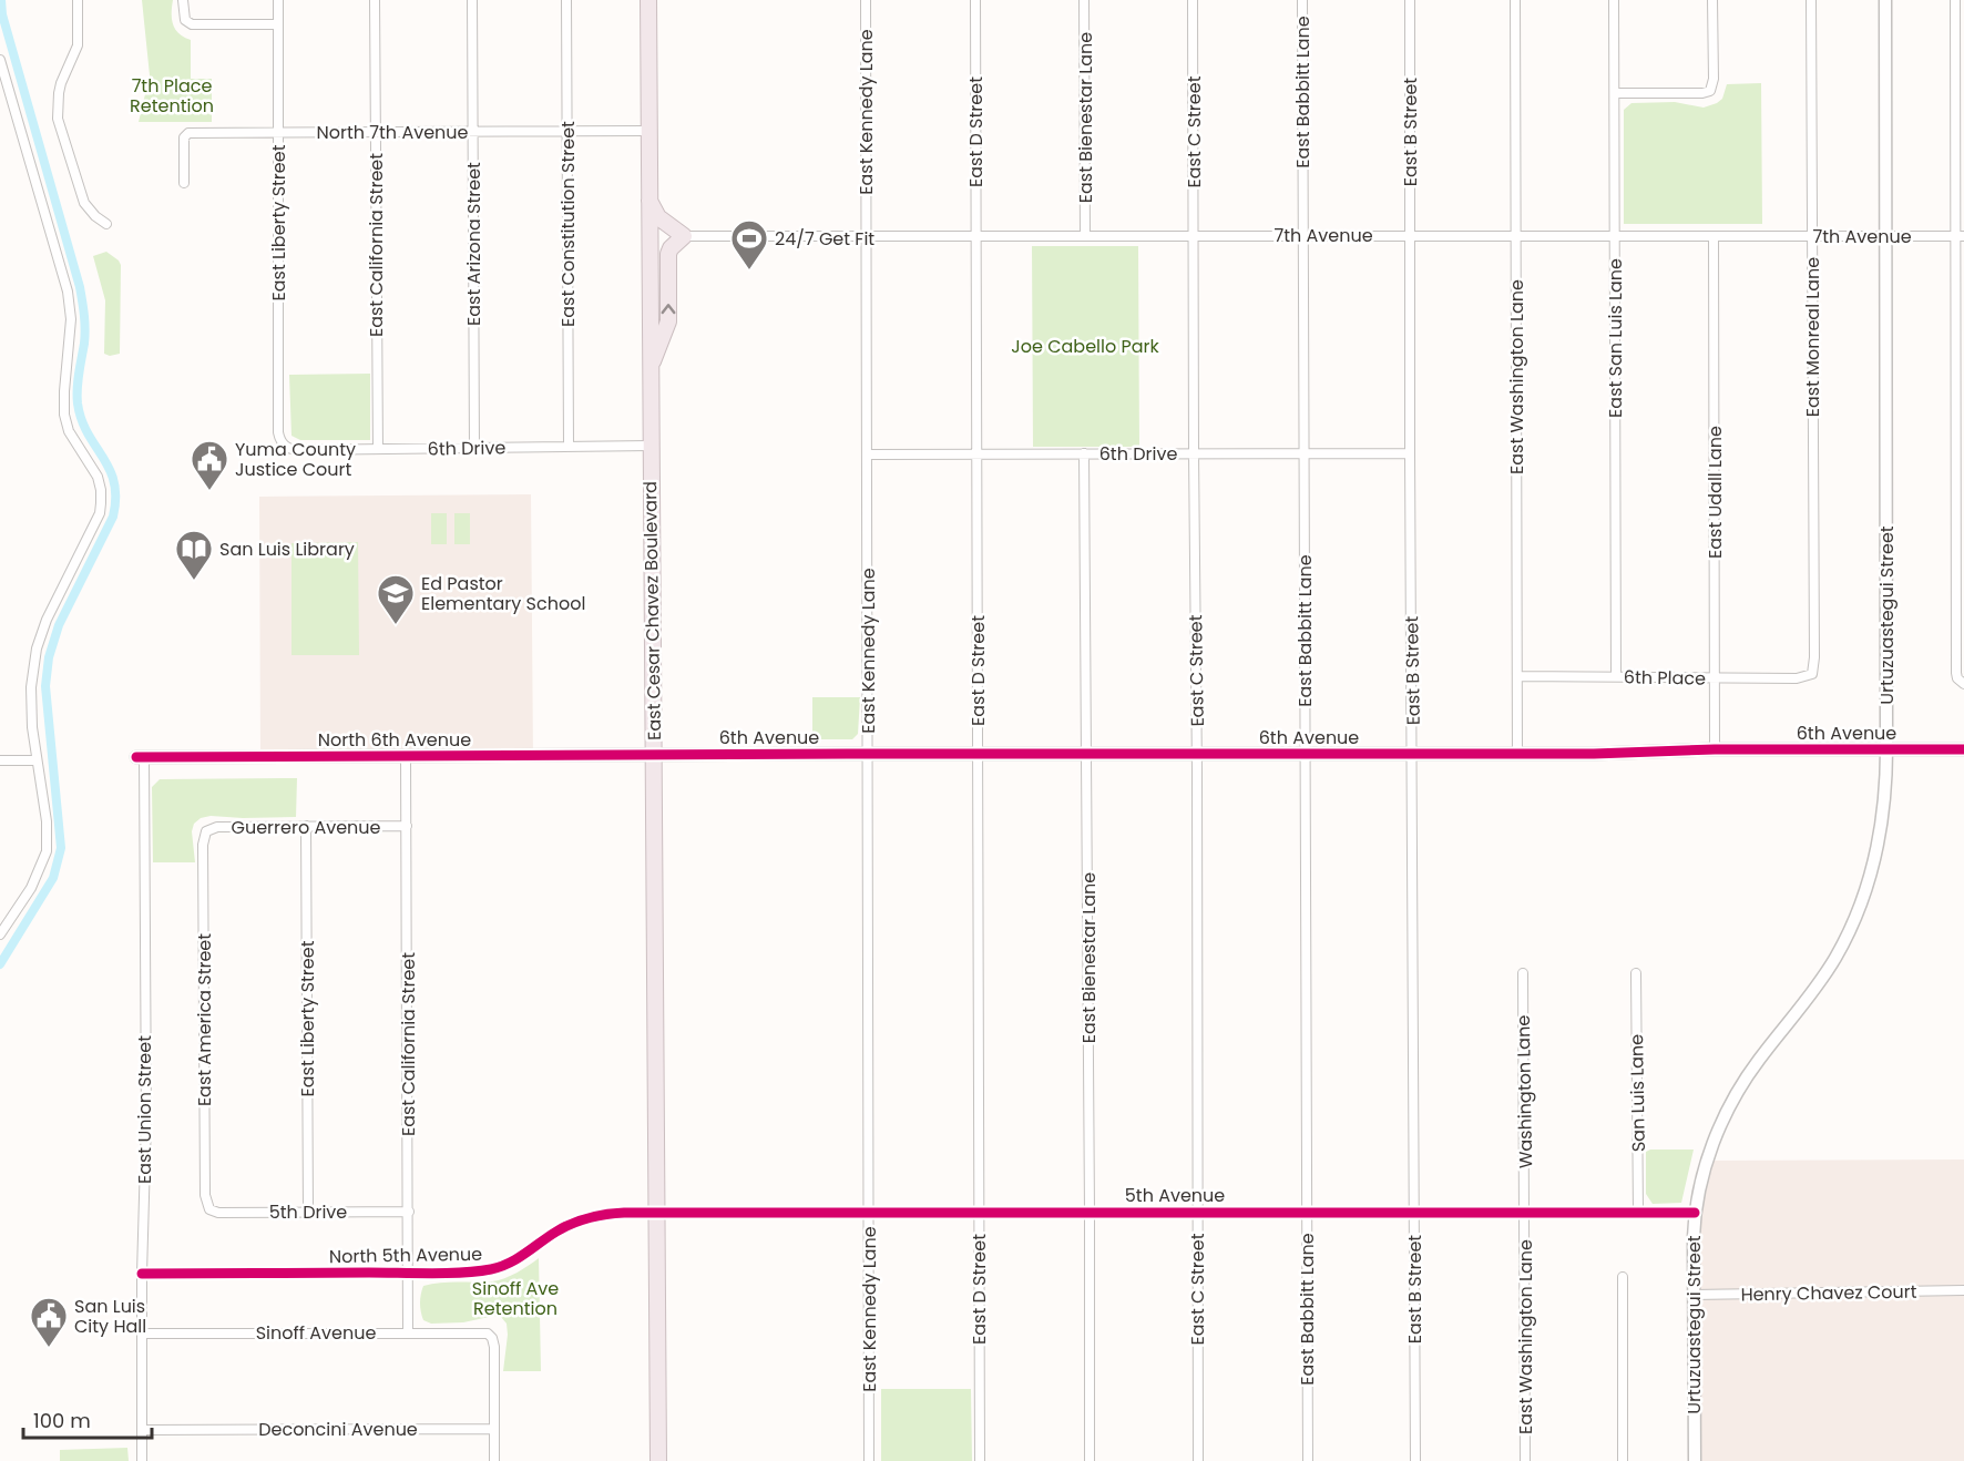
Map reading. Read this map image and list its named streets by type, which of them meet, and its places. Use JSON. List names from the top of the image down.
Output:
{
  "streets": {
    "highway": ["East Cesar Chavez Boulevard"],
    "street": [
      "East Babbitt Lane",
      "East Kennedy Lane",
      "East Bienestar Lane",
      "North 7th Avenue",
      "East D Street",
      "East C Street",
      "East B Street",
      "East Liberty Street",
      "East Constitution Street",
      "7th Avenue",
      "East Arizona Street",
      "East California Street",
      "East Monreal Lane",
      "East San Luis Lane",
      "East Washington Lane",
      "6th Drive",
      "East Udall Lane",
      "Urtuzuastegui Street",
      "6th Place",
      "6th Avenue",
      "North 6th Avenue",
      "Guerrero Avenue",
      "East America Street",
      "Washington Lane",
      "San Luis Lane",
      "East Union Street",
      "5th Avenue",
      "5th Drive",
      "North 5th Avenue",
      "Henry Chavez Court",
      "Sinoff Avenue",
      "Deconcini Avenue"
    ]
  },
  "crossings": [
    ["East Babbitt Lane", "7th Avenue"],
    ["East Babbitt Lane", "6th Drive"],
    ["East Babbitt Lane", "6th Avenue"],
    ["East Babbitt Lane", "5th Avenue"],
    ["East Kennedy Lane", "7th Avenue"],
    ["East Kennedy Lane", "6th Drive"],
    ["East Kennedy Lane", "6th Avenue"],
    ["East Kennedy Lane", "5th Avenue"],
    ["East Bienestar Lane", "7th Avenue"],
    ["East Bienestar Lane", "6th Drive"],
    ["East Bienestar Lane", "6th Avenue"],
    ["East Bienestar Lane", "5th Avenue"],
    ["North 7th Avenue", "East Liberty Street"],
    ["North 7th Avenue", "East Constitution Street"],
    ["North 7th Avenue", "East Arizona Street"],
    ["North 7th Avenue", "East California Street"],
    ["North 7th Avenue", "East Cesar Chavez Boulevard"],
    ["East D Street", "7th Avenue"],
    ["East D Street", "6th Drive"],
    ["East D Street", "6th Avenue"],
    ["East D Street", "5th Avenue"],
    ["East C Street", "7th Avenue"],
    ["East C Street", "6th Drive"],
    ["East C Street", "6th Avenue"],
    ["East C Street", "5th Avenue"],
    ["East B Street", "7th Avenue"],
    ["East B Street", "6th Drive"],
    ["East B Street", "6th Avenue"],
    ["East B Street", "5th Avenue"],
    ["East Liberty Street", "6th Drive"],
    ["East Liberty Street", "Guerrero Avenue"],
    ["East Liberty Street", "5th Drive"],
    ["East Constitution Street", "6th Drive"],
    ["7th Avenue", "East Monreal Lane"],
    ["7th Avenue", "East San Luis Lane"],
    ["7th Avenue", "East Washington Lane"],
    ["7th Avenue", "East Udall Lane"],
    ["7th Avenue", "Urtuzuastegui Street"],
    ["East Arizona Street", "6th Drive"],
    ["East California Street", "6th Drive"],
    ["East California Street", "North 6th Avenue"],
    ["East California Street", "Guerrero Avenue"],
    ["East California Street", "5th Drive"],
    ["East California Street", "North 5th Avenue"],
    ["East California Street", "Sinoff Avenue"],
    ["East Monreal Lane", "6th Place"],
    ["East San Luis Lane", "6th Place"],
    ["East Washington Lane", "6th Place"],
    ["East Washington Lane", "6th Avenue"],
    ["East Washington Lane", "Washington Lane"],
    ["East Washington Lane", "5th Avenue"],
    ["6th Drive", "East Cesar Chavez Boulevard"],
    ["East Udall Lane", "6th Place"],
    ["East Udall Lane", "6th Avenue"],
    ["East Cesar Chavez Boulevard", "6th Avenue"],
    ["East Cesar Chavez Boulevard", "North 6th Avenue"],
    ["East Cesar Chavez Boulevard", "5th Avenue"],
    ["East Cesar Chavez Boulevard", "North 5th Avenue"],
    ["Urtuzuastegui Street", "6th Avenue"],
    ["Urtuzuastegui Street", "5th Avenue"],
    ["Urtuzuastegui Street", "Henry Chavez Court"],
    ["6th Avenue", "North 6th Avenue"],
    ["North 6th Avenue", "East Union Street"],
    ["Guerrero Avenue", "East America Street"],
    ["East America Street", "5th Drive"],
    ["Washington Lane", "5th Avenue"],
    ["San Luis Lane", "5th Avenue"],
    ["East Union Street", "North 5th Avenue"],
    ["East Union Street", "Sinoff Avenue"],
    ["East Union Street", "Deconcini Avenue"],
    ["5th Avenue", "North 5th Avenue"],
    ["Sinoff Avenue", "Deconcini Avenue"]
  ],
  "parks": ["7th Place Retention", "Joe Cabello Park", "Sinoff Ave Retention"],
  "places": {
    "sports": ["24/7 Get Fit"],
    "public building": ["Yuma County Justice Court", "San Luis City Hall"],
    "library": ["San Luis Library"],
    "school or university": ["Ed Pastor Elementary School"]
  },
  "scale_bar": "100 m"
}
